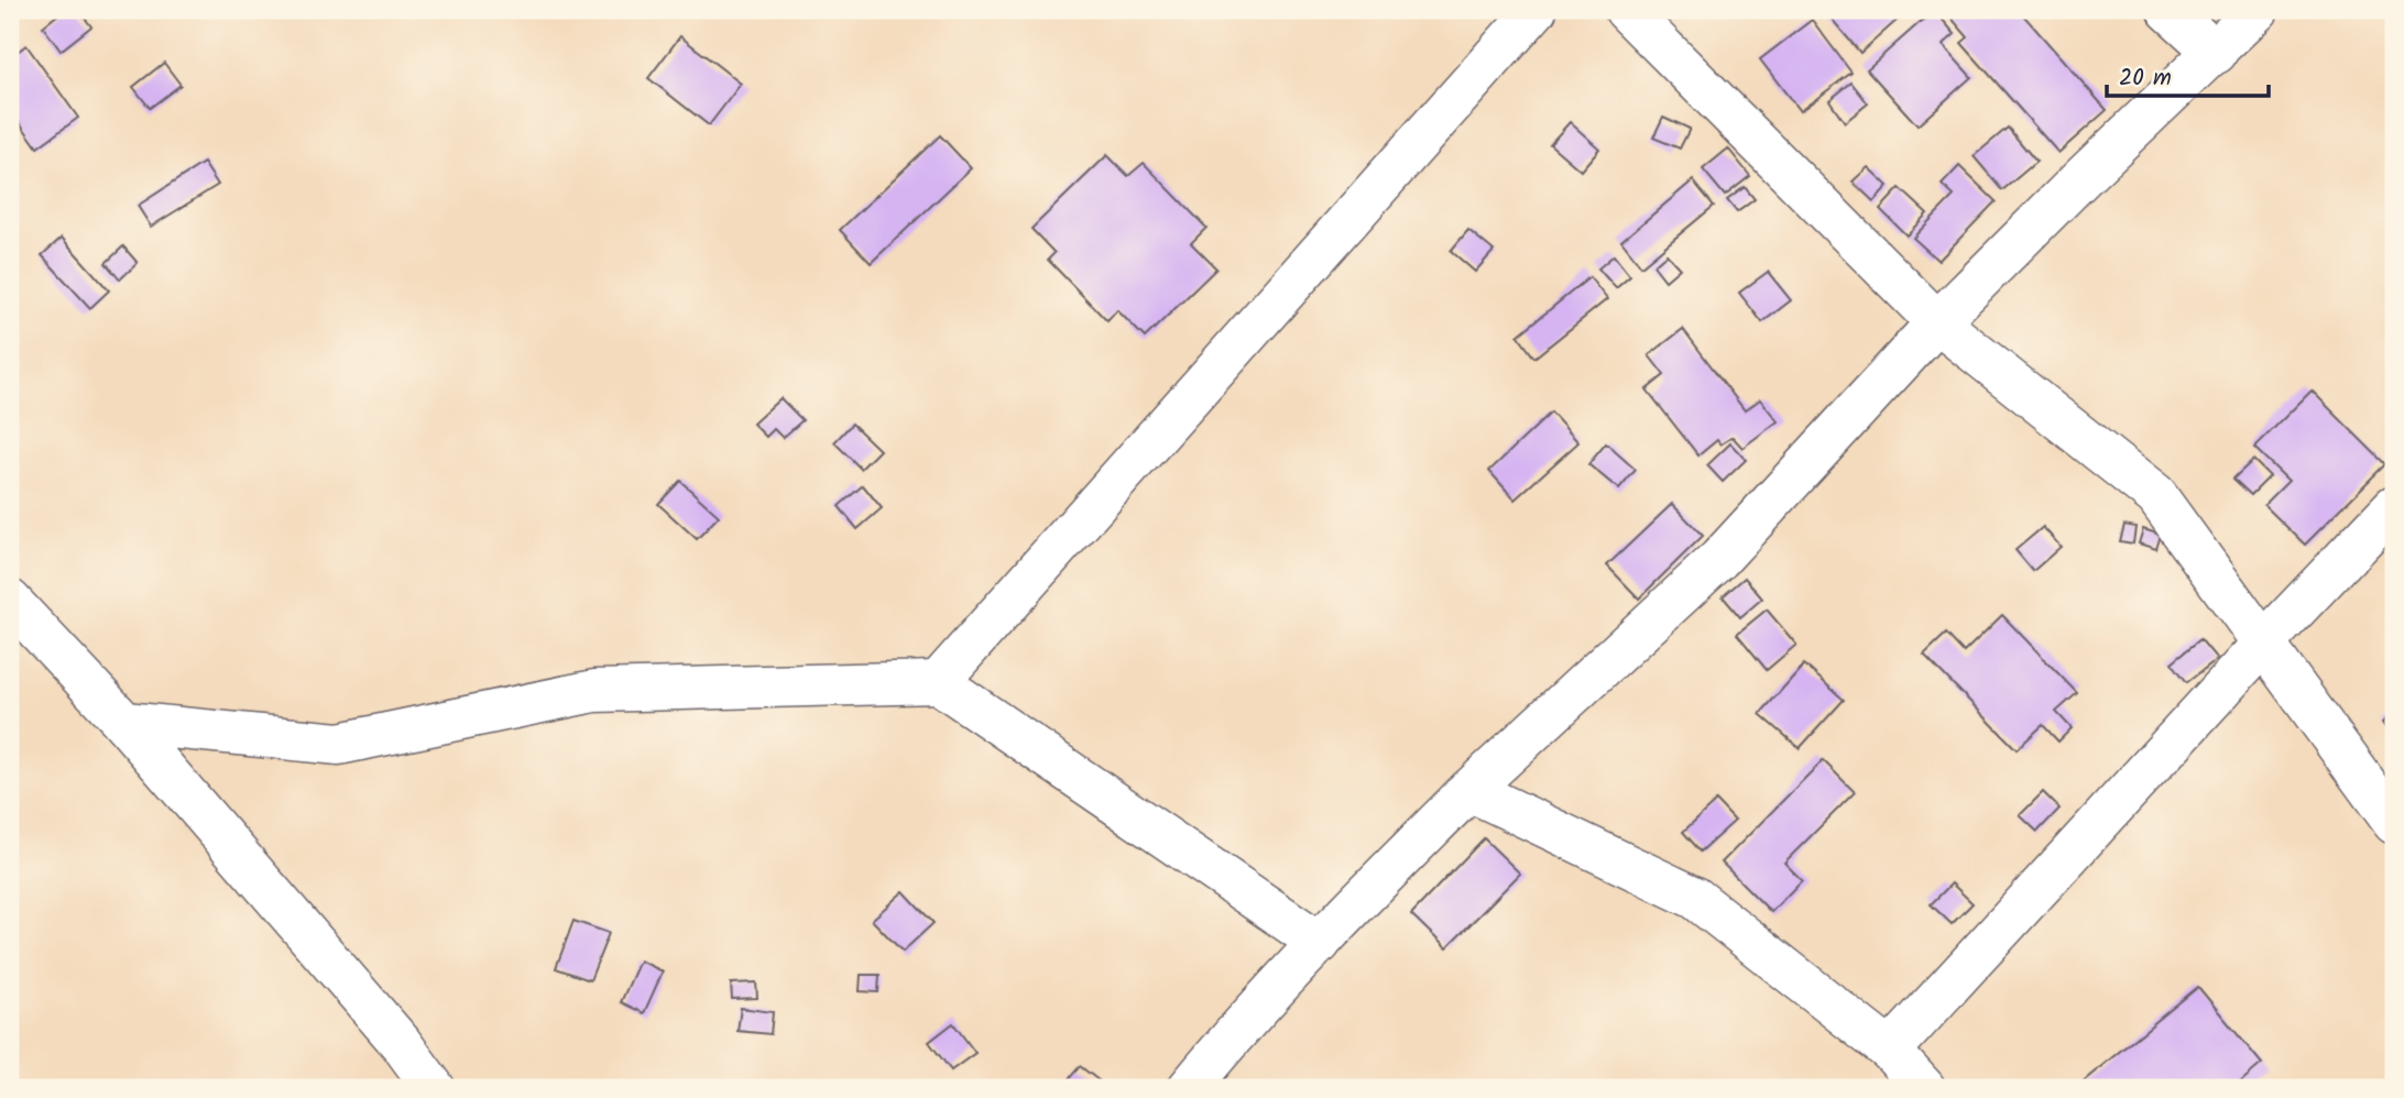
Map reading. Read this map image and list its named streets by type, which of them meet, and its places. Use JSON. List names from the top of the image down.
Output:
{
  "scale_bar": "20 m"
}
